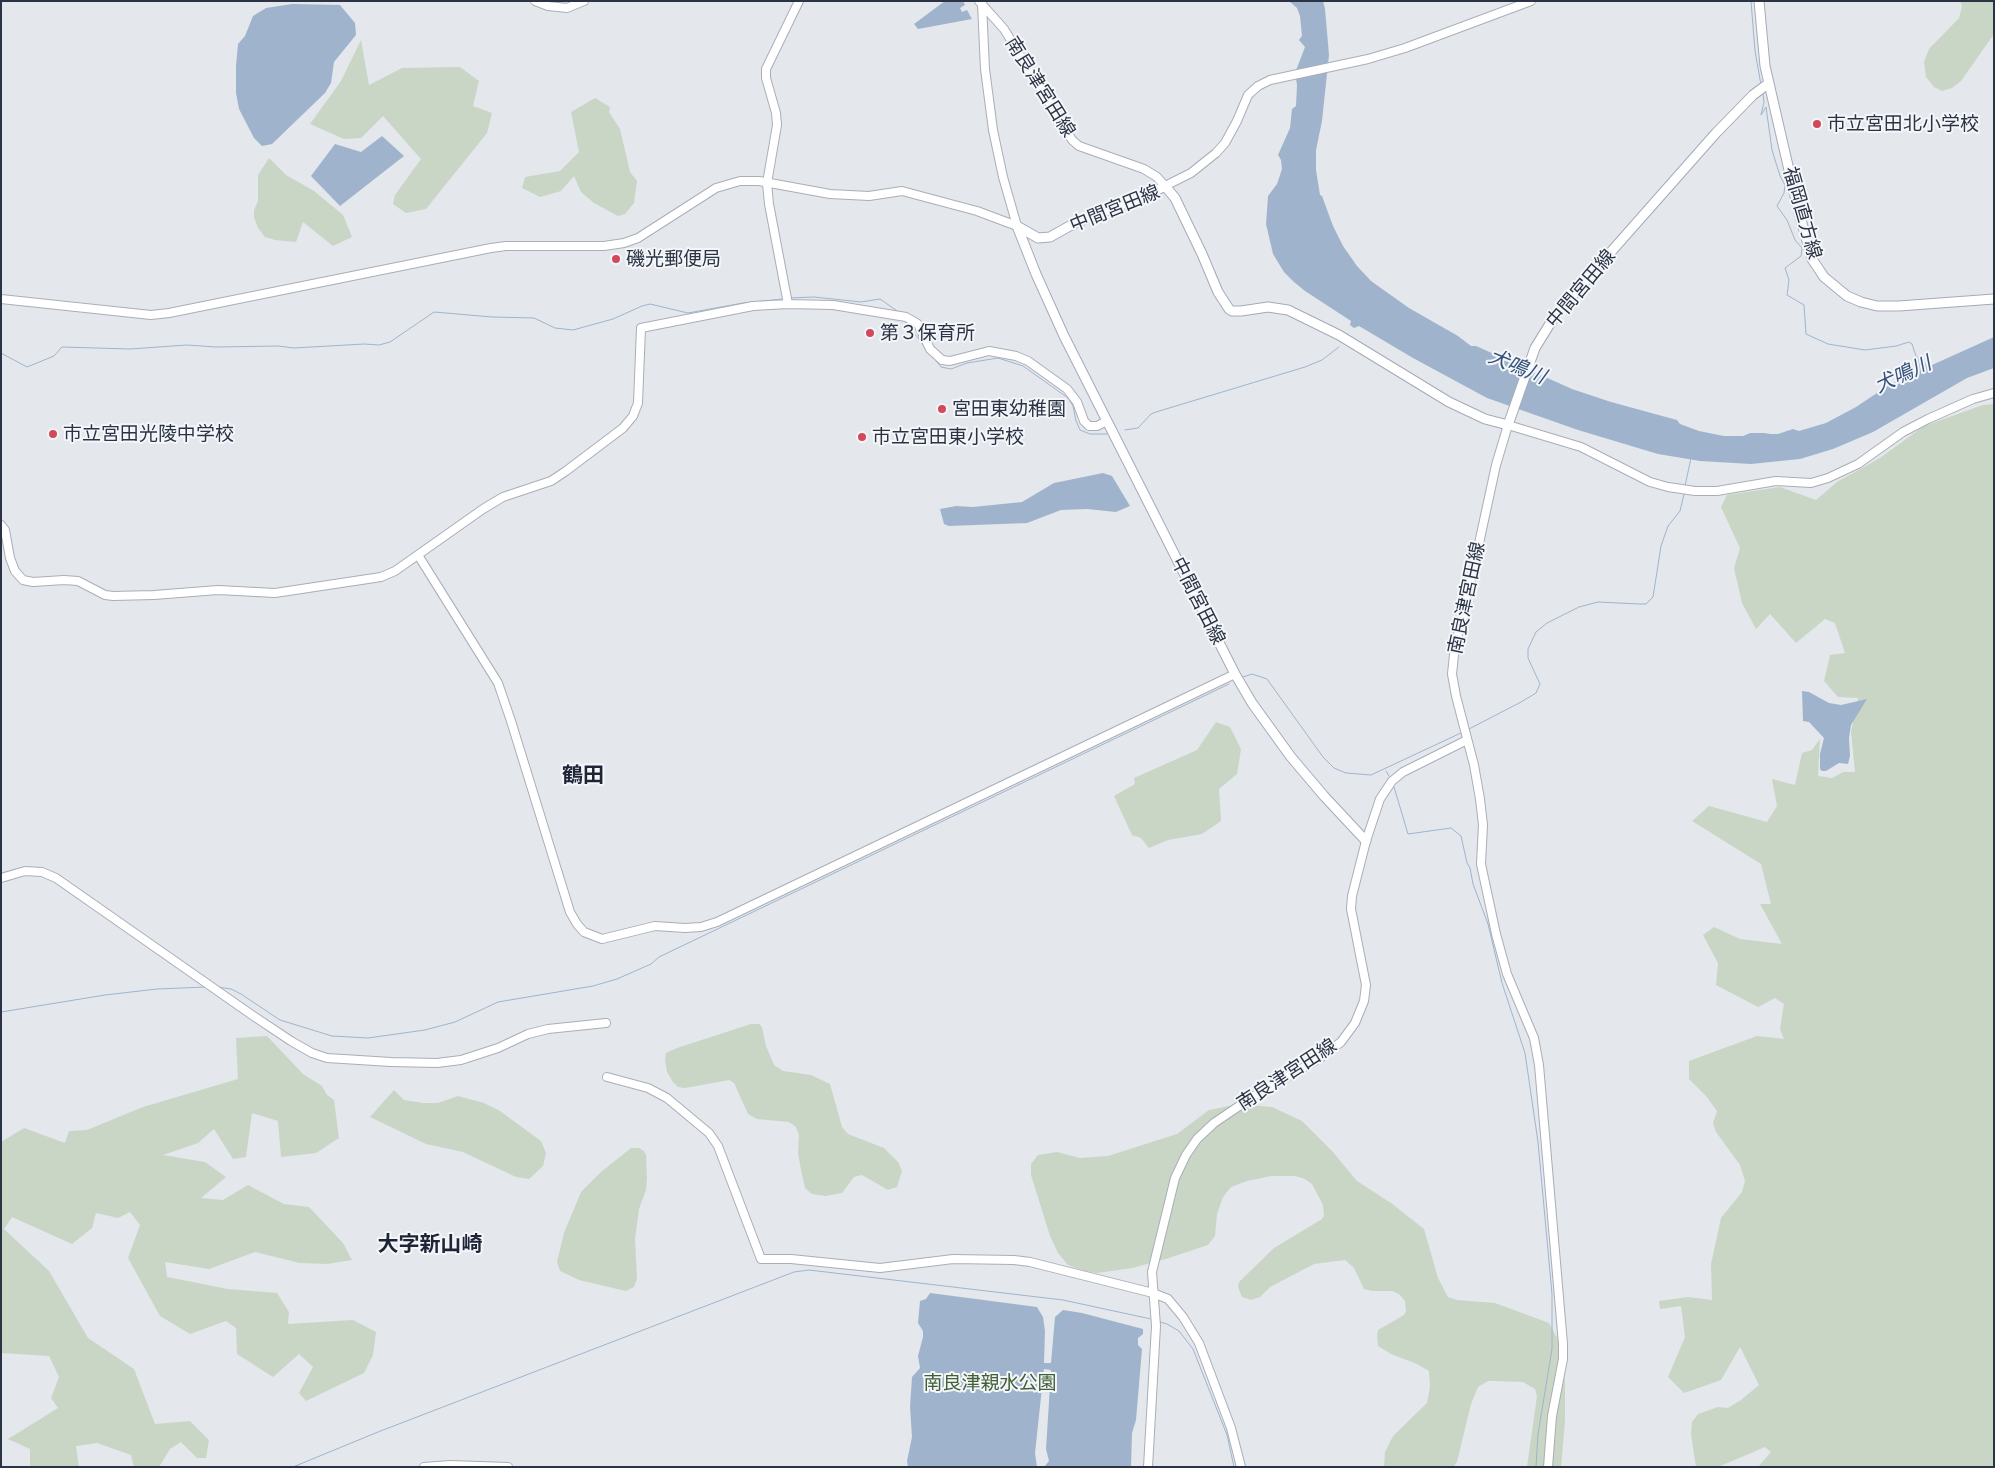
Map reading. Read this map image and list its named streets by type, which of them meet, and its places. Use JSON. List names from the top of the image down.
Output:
{
  "streets": {
    "main road": ["中間宮田線", "福岡直方線"],
    "street": ["南良津宮田線"]
  },
  "crossings": [
    ["南良津宮田線", "中間宮田線"],
    ["中間宮田線", "福岡直方線"]
  ],
  "districts": ["鶴田", "大字新山崎"],
  "water": ["犬鳴川"],
  "parks": ["南良津親水公園"],
  "places": [
    "市立宮田北小学校",
    "磯光郵便局",
    "第３保育所",
    "宮田東幼稚園",
    "市立宮田光陵中学校",
    "市立宮田東小学校"
  ]
}
